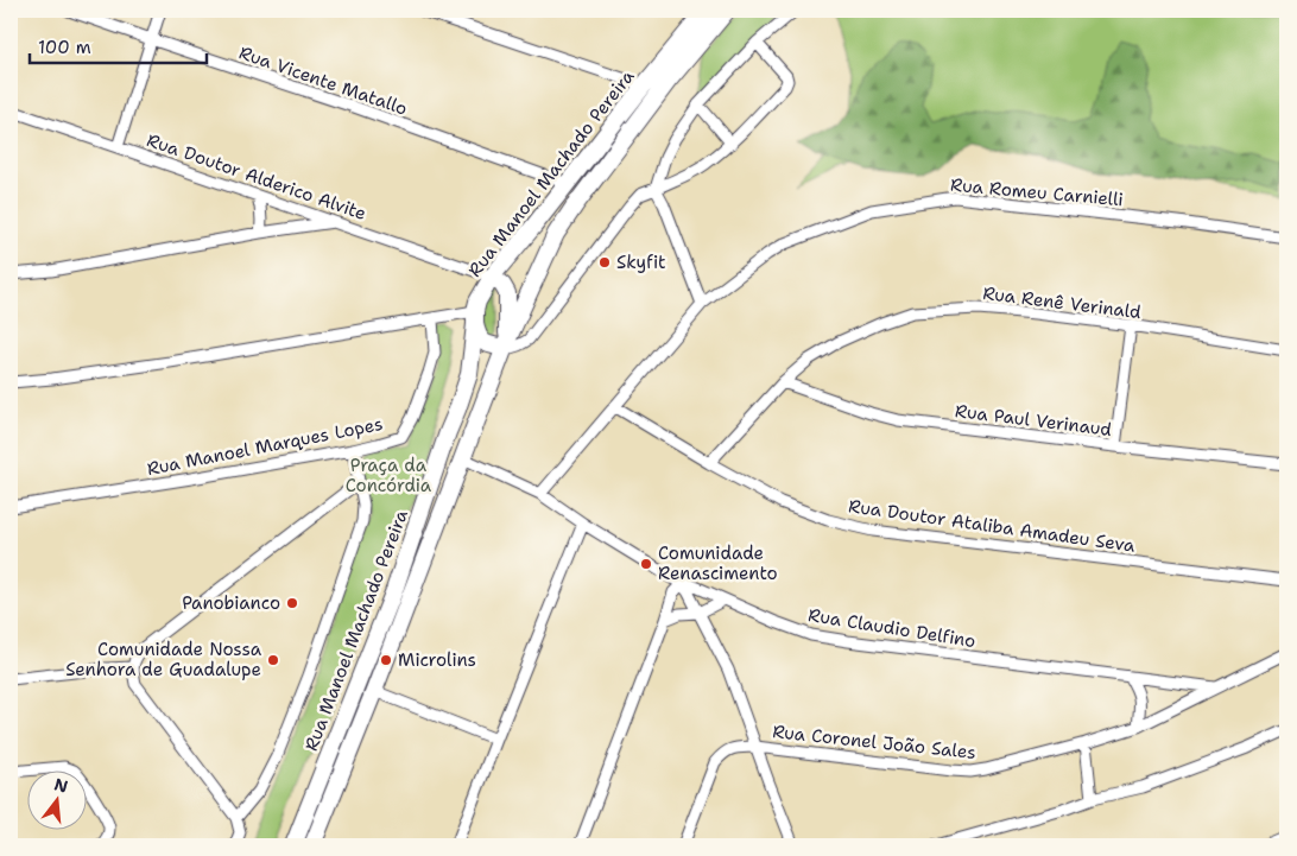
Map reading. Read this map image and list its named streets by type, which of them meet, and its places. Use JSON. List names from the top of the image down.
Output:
{
  "streets": {
    "main road": ["Rua Manoel Machado Pereira"],
    "street": [
      "Rua Vicente Matallo",
      "Rua Doutor Alderico Alvite",
      "Rua Romeu Carnielli",
      "Rua Renê Verinald",
      "Rua Paul Verinaud",
      "Rua Manoel Marques Lopes",
      "Rua Doutor Ataliba Amadeu Seva",
      "Rua Claudio Delfino",
      "Rua Coronel João Sales"
    ]
  },
  "crossings": [
    ["Rua Vicente Matallo", "Rua Manoel Machado Pereira"],
    ["Rua Manoel Machado Pereira", "Rua Doutor Alderico Alvite"],
    ["Rua Manoel Machado Pereira", "Rua Manoel Marques Lopes"],
    ["Rua Manoel Machado Pereira", "Rua Claudio Delfino"],
    ["Rua Romeu Carnielli", "Rua Doutor Ataliba Amadeu Seva"],
    ["Rua Romeu Carnielli", "Rua Claudio Delfino"],
    ["Rua Renê Verinald", "Rua Paul Verinaud"],
    ["Rua Renê Verinald", "Rua Doutor Ataliba Amadeu Seva"],
    ["Rua Claudio Delfino", "Rua Coronel João Sales"]
  ],
  "parks": ["Praça da Concórdia"],
  "places": [
    "Skyfit",
    "Comunidade Renascimento",
    "Panobianco",
    "Comunidade Nossa Senhora de Guadalupe",
    "Microlins"
  ],
  "scale_bar": "100 m",
  "north": "top"
}
